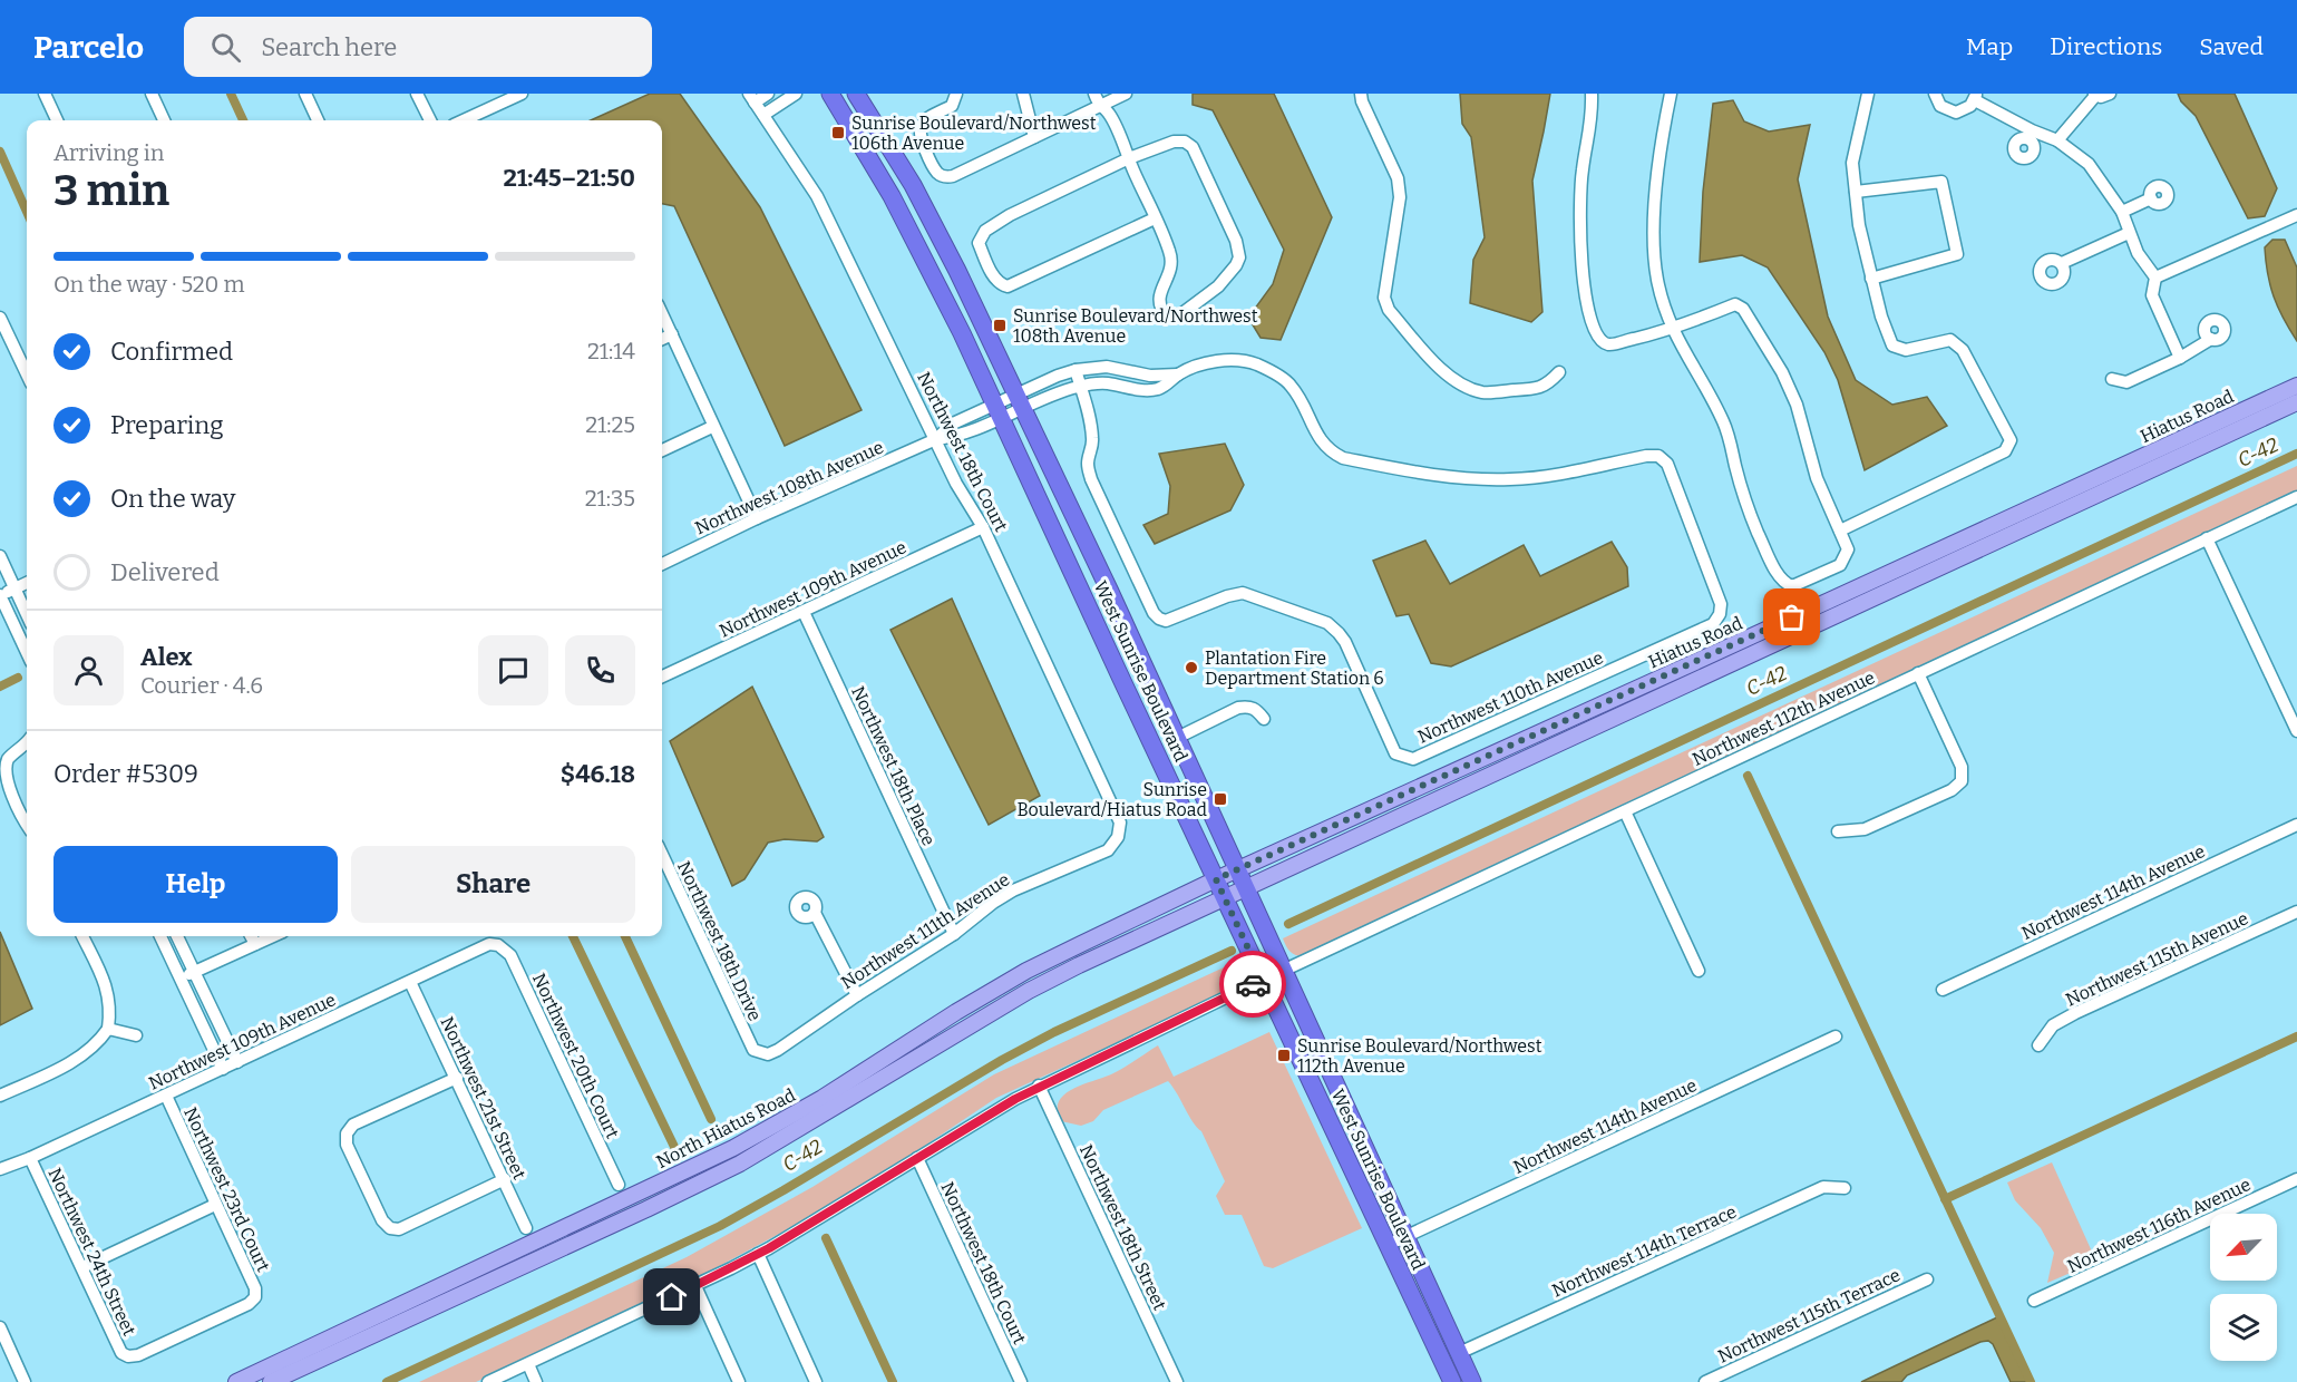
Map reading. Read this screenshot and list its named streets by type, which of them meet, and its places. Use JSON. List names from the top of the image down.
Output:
{
  "streets": {
    "highway": ["West Sunrise Boulevard"],
    "main road": ["Hiatus Road", "North Hiatus Road"],
    "street": [
      "Northwest 18th Court",
      "Northwest 108th Avenue",
      "Northwest 109th Avenue",
      "Northwest 110th Avenue",
      "Northwest 112th Avenue",
      "Northwest 18th Place",
      "Northwest 114th Avenue",
      "Northwest 111th Avenue",
      "Northwest 18th Drive",
      "Northwest 115th Avenue",
      "Northwest 20th Court",
      "Northwest 21st Street",
      "Northwest 23rd Court",
      "Northwest 116th Avenue",
      "Northwest 18th Street",
      "Northwest 114th Terrace",
      "Northwest 24th Street",
      "Northwest 115th Terrace"
    ]
  },
  "crossings": [
    ["Hiatus Road", "West Sunrise Boulevard"],
    ["Hiatus Road", "North Hiatus Road"],
    ["Northwest 18th Court", "Northwest 108th Avenue"],
    ["Northwest 18th Court", "Northwest 109th Avenue"],
    ["Northwest 18th Court", "Northwest 111th Avenue"],
    ["Northwest 108th Avenue", "West Sunrise Boulevard"],
    ["Northwest 108th Avenue", "Northwest 110th Avenue"],
    ["Northwest 109th Avenue", "Northwest 18th Place"],
    ["Northwest 109th Avenue", "Northwest 20th Court"],
    ["Northwest 109th Avenue", "Northwest 21st Street"],
    ["Northwest 109th Avenue", "Northwest 23rd Court"],
    ["Northwest 109th Avenue", "Northwest 24th Street"],
    ["West Sunrise Boulevard", "Northwest 112th Avenue"],
    ["West Sunrise Boulevard", "Northwest 114th Avenue"],
    ["West Sunrise Boulevard", "North Hiatus Road"],
    ["West Sunrise Boulevard", "Northwest 114th Terrace"],
    ["Northwest 18th Place", "Northwest 111th Avenue"],
    ["Northwest 111th Avenue", "Northwest 18th Drive"],
    ["Northwest 23rd Court", "Northwest 24th Street"]
  ],
  "water": ["C-42"],
  "places": {
    "transit": [
      "Sunrise Boulevard/Northwest 106th Avenue",
      "Sunrise Boulevard/Northwest 108th Avenue",
      "Sunrise Boulevard/Hiatus Road",
      "Sunrise Boulevard/Northwest 112th Avenue"
    ],
    "other": ["Plantation Fire Department Station 6"]
  },
  "north": "bottom left",
  "page": {
    "header": "Parcelo",
    "search": "Search here",
    "nav": ["Map", "Directions", "Saved"],
    "heading": ["3 min", "Arriving in", "21:45–21:50"],
    "panel": [
      "Alex",
      "Courier · 4.6",
      "Order #5309",
      "$46.18"
    ],
    "bar": "On the way · 520 m",
    "list": [
      ["Confirmed", "21:14"],
      ["Preparing", "21:25"],
      ["On the way", "21:35"],
      "Delivered"
    ],
    "buttons": ["Help", "Share"]
  }
}
